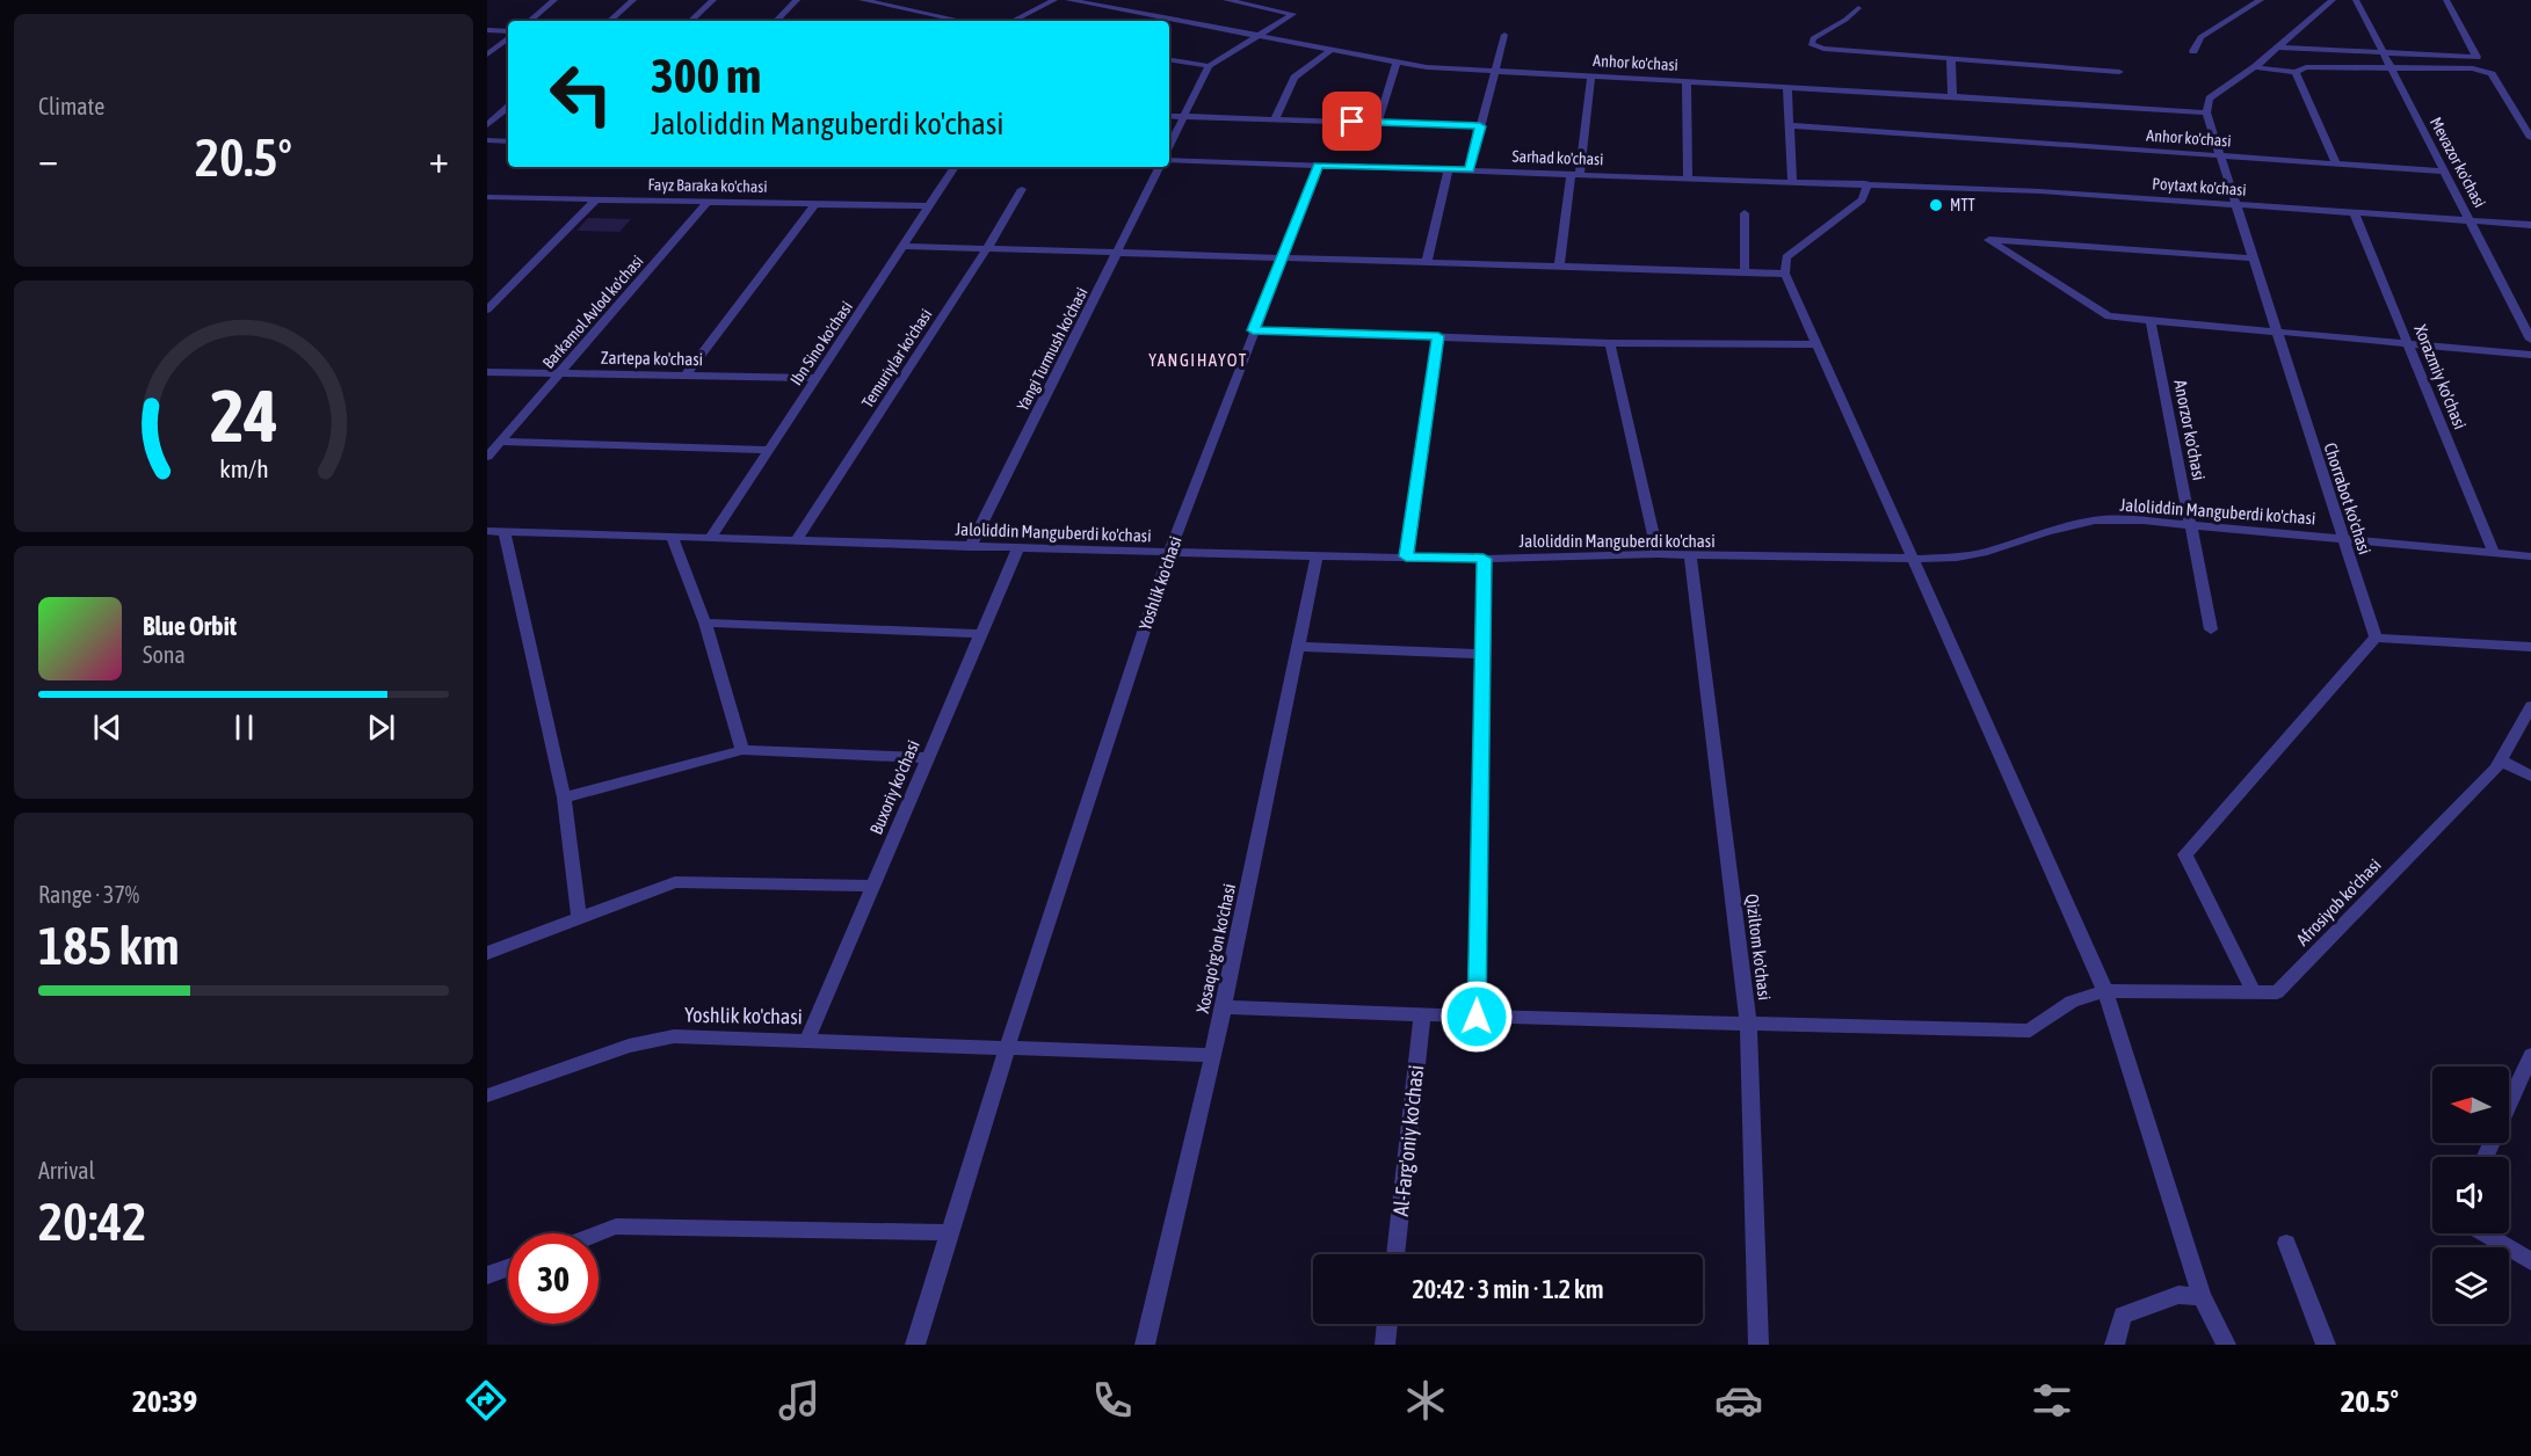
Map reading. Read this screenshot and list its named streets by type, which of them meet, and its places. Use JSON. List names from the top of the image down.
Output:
{
  "streets": {
    "street": [
      "Anhor ko'chasi",
      "Sarhad ko'chasi",
      "Mevazor ko'chasi",
      "Fayz Baraka ko'chasi",
      "Poytaxt ko'chasi",
      "Barkamol Avlod ko'chasi",
      "Ibn Sino ko'chasi",
      "Yangi Turmush ko'chasi",
      "Zartepa ko'chasi",
      "Temuriylar ko'chasi",
      "Xorazmiy ko'chasi",
      "Anorzor ko'chasi",
      "Chorrabot ko'chasi",
      "Jaloliddin Manguberdi ko'chasi",
      "Yoshlik ko'chasi",
      "Buxoriy ko'chasi",
      "Afrosiyob ko'chasi",
      "Qiziltom ko'chasi",
      "Xosaqo'rg'on ko'chasi",
      "Al-Farg'oniy ko'chasi"
    ]
  },
  "crossings": [
    ["Anhor ko'chasi", "Mevazor ko'chasi"],
    ["Anhor ko'chasi", "Chorrabot ko'chasi"],
    ["Sarhad ko'chasi", "Poytaxt ko'chasi"],
    ["Sarhad ko'chasi", "Yoshlik ko'chasi"],
    ["Mevazor ko'chasi", "Poytaxt ko'chasi"],
    ["Fayz Baraka ko'chasi", "Barkamol Avlod ko'chasi"],
    ["Fayz Baraka ko'chasi", "Ibn Sino ko'chasi"],
    ["Poytaxt ko'chasi", "Xorazmiy ko'chasi"],
    ["Poytaxt ko'chasi", "Chorrabot ko'chasi"],
    ["Barkamol Avlod ko'chasi", "Zartepa ko'chasi"],
    ["Ibn Sino ko'chasi", "Zartepa ko'chasi"],
    ["Ibn Sino ko'chasi", "Jaloliddin Manguberdi ko'chasi"],
    ["Yangi Turmush ko'chasi", "Jaloliddin Manguberdi ko'chasi"],
    ["Temuriylar ko'chasi", "Jaloliddin Manguberdi ko'chasi"],
    ["Xorazmiy ko'chasi", "Jaloliddin Manguberdi ko'chasi"],
    ["Anorzor ko'chasi", "Jaloliddin Manguberdi ko'chasi"],
    ["Chorrabot ko'chasi", "Jaloliddin Manguberdi ko'chasi"],
    ["Jaloliddin Manguberdi ko'chasi", "Yoshlik ko'chasi"],
    ["Jaloliddin Manguberdi ko'chasi", "Buxoriy ko'chasi"],
    ["Jaloliddin Manguberdi ko'chasi", "Qiziltom ko'chasi"],
    ["Jaloliddin Manguberdi ko'chasi", "Xosaqo'rg'on ko'chasi"],
    ["Yoshlik ko'chasi", "Buxoriy ko'chasi"],
    ["Yoshlik ko'chasi", "Xosaqo'rg'on ko'chasi"],
    ["Afrosiyob ko'chasi", "Qiziltom ko'chasi"],
    ["Afrosiyob ko'chasi", "Xosaqo'rg'on ko'chasi"],
    ["Afrosiyob ko'chasi", "Al-Farg'oniy ko'chasi"]
  ],
  "districts": ["YANGIHAYOT"],
  "places": ["MTT"],
  "north": "left",
  "page": {
    "tile": [
      "Climate",
      ["Range · 37%", "185 km"],
      ["Arrival", "20:42"]
    ],
    "turn": ["300 m", "Jaloliddin Manguberdi ko'chasi"],
    "heat": ["−", "20.5°", "+"],
    "song": ["Blue Orbit", "Sona"],
    "limit": "30",
    "trip": "20:42 · 3 min · 1.2 km",
    "tabs": ["20:39", "20.5°"],
    "gauge": ["24", "km/h"]
  }
}
